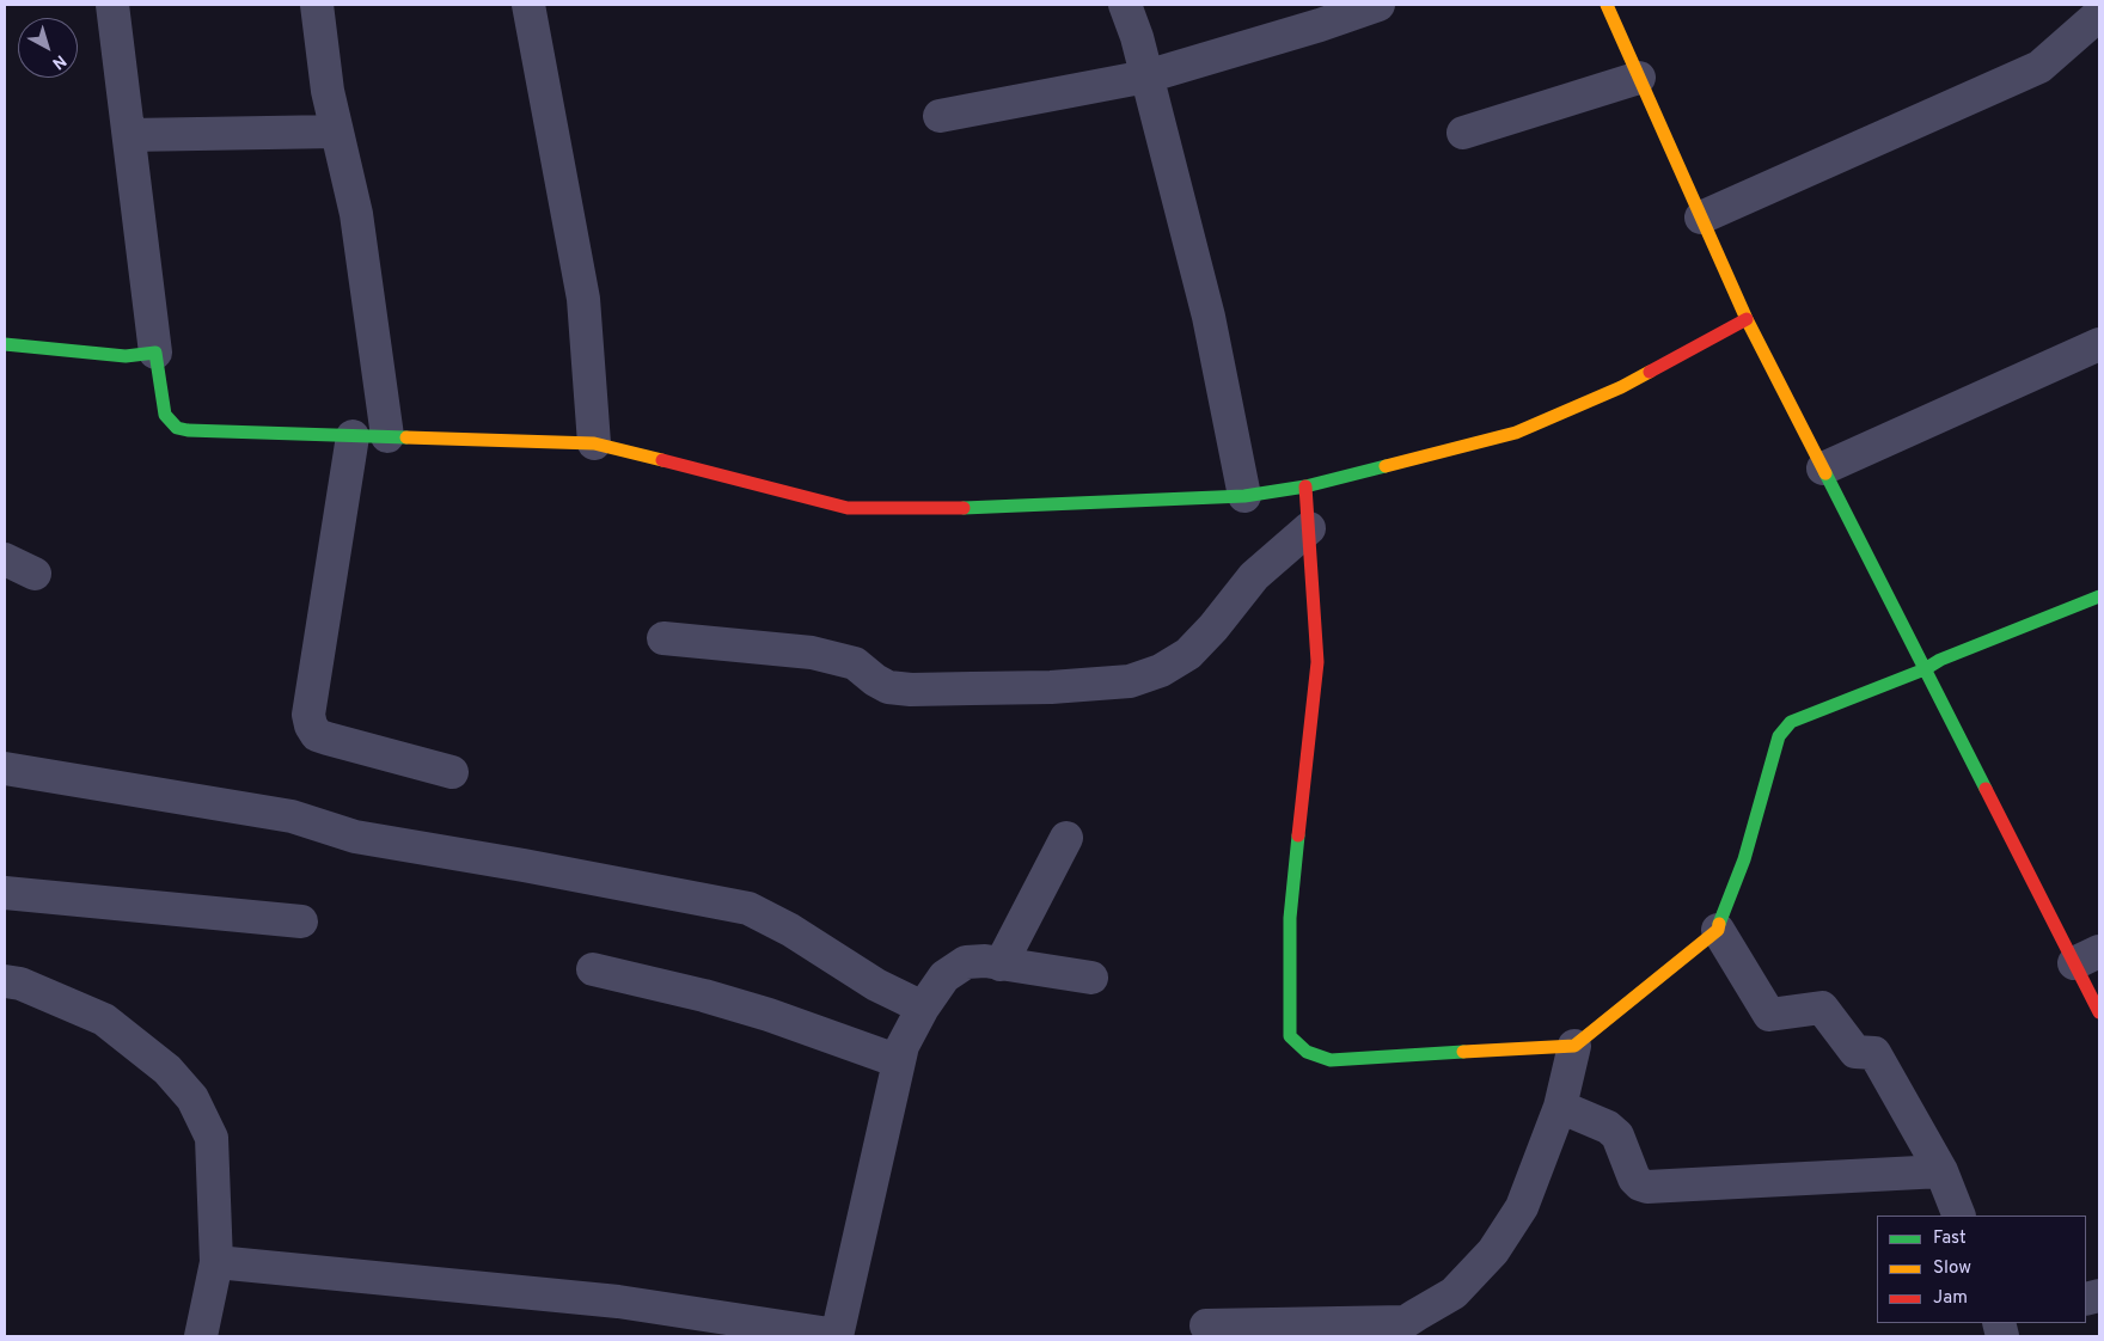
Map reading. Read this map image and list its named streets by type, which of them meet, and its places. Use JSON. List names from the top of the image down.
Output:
{
  "legend": ["Fast", "Slow", "Jam"],
  "north": "bottom right"
}
